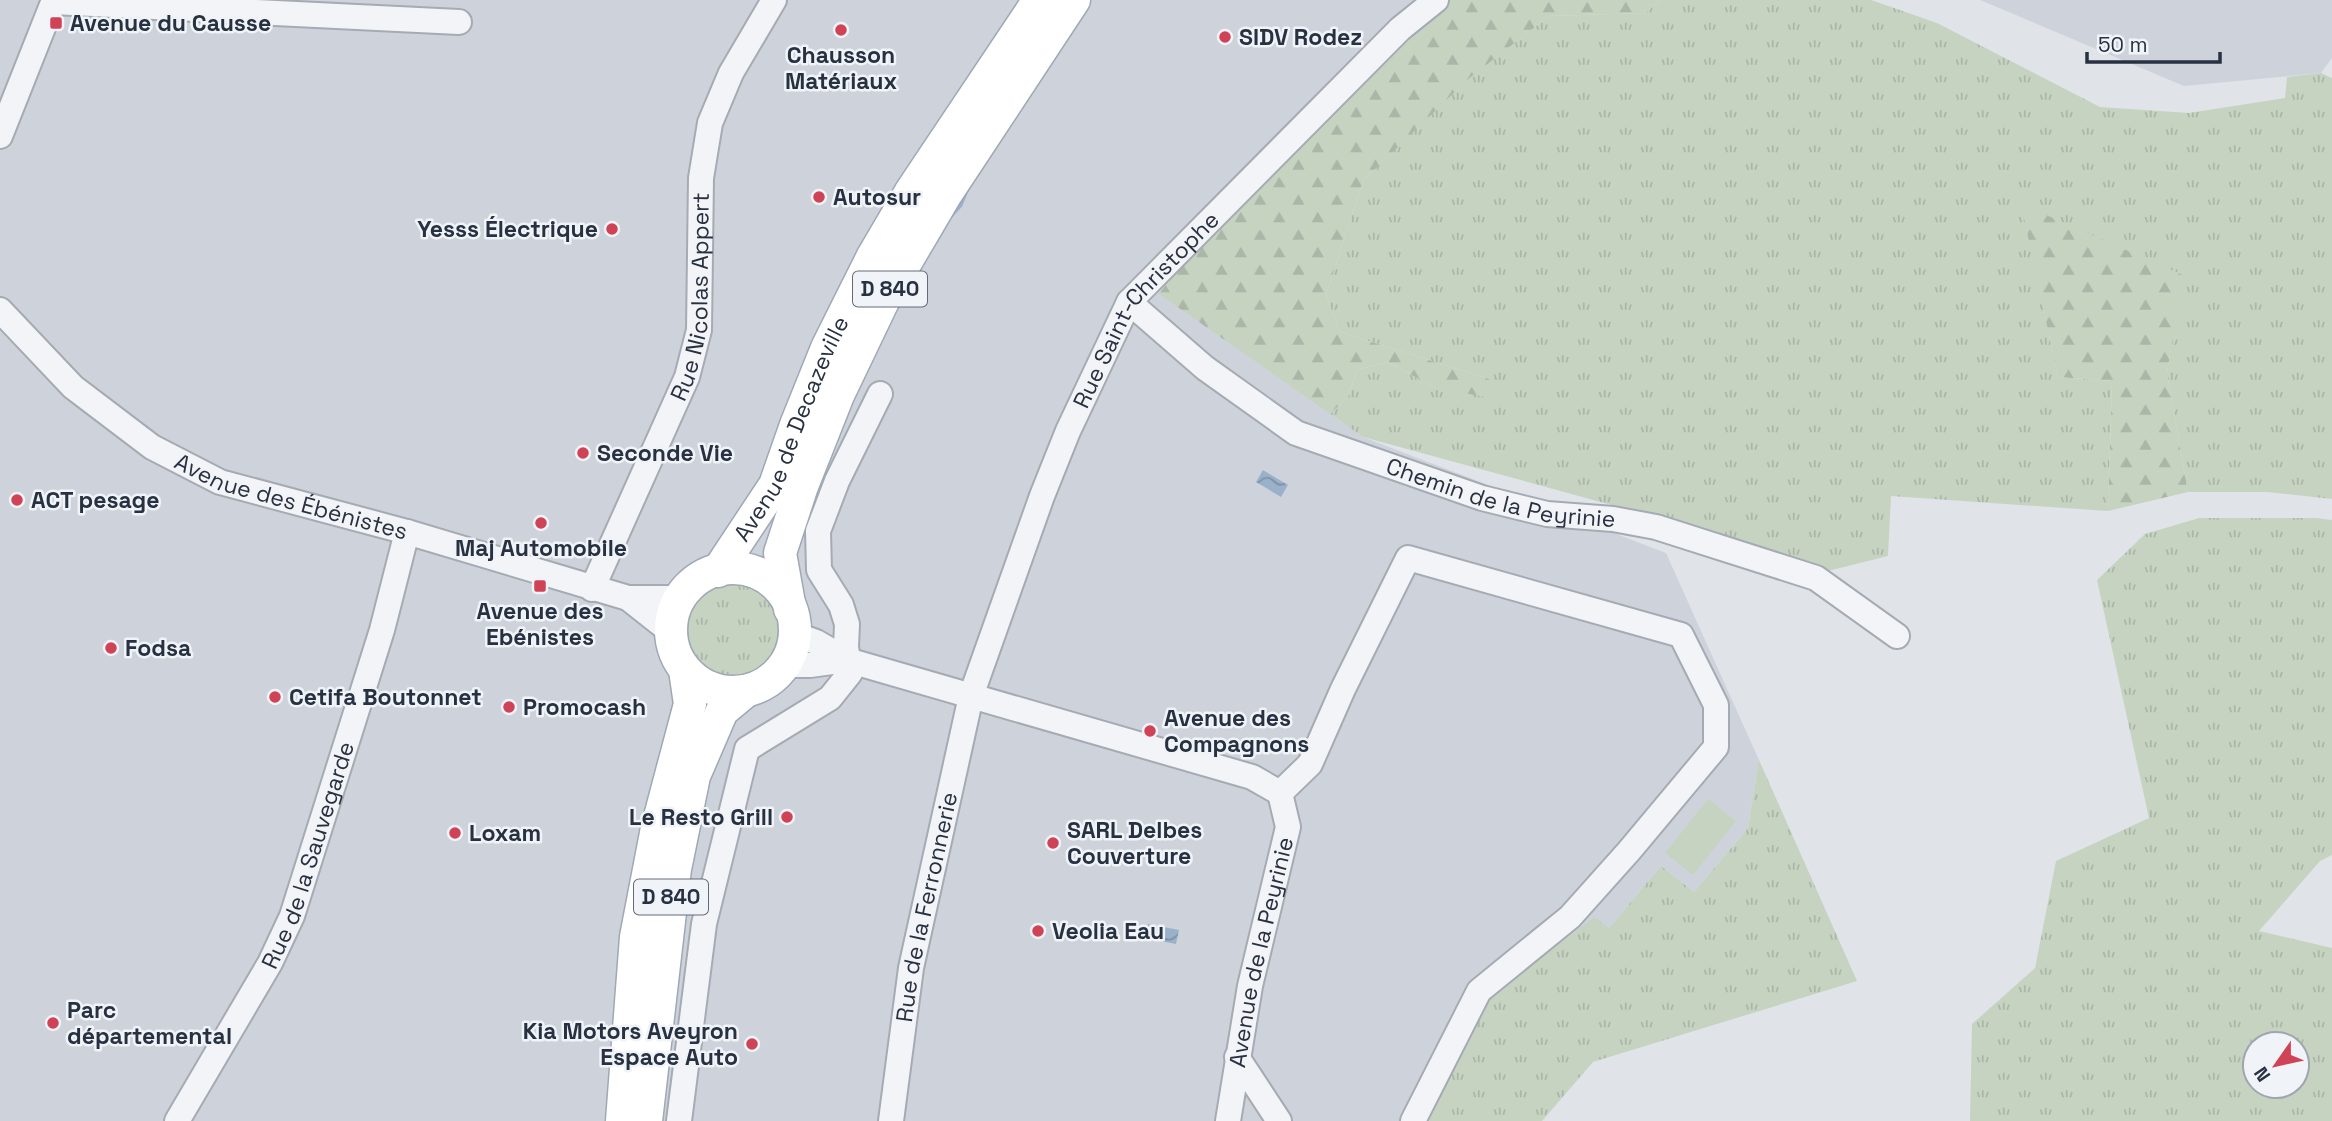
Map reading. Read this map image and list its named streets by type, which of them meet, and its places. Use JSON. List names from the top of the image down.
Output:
{
  "streets": {
    "main road": ["D 840", "Avenue de Decazeville"],
    "street": [
      "Rue Nicolas Appert",
      "Rue Saint-Christophe",
      "Chemin de la Peyrinie",
      "Avenue des Ébénistes",
      "Rue de la Sauvegarde",
      "Rue de la Ferronnerie",
      "Avenue de la Peyrinie"
    ]
  },
  "crossings": [
    ["D 840", "Avenue de Decazeville"],
    ["D 840", "Avenue des Ébénistes"],
    ["Rue Nicolas Appert", "Avenue des Ébénistes"],
    ["Rue Saint-Christophe", "Chemin de la Peyrinie"],
    ["Rue Saint-Christophe", "Rue de la Ferronnerie"],
    ["Avenue de Decazeville", "Avenue des Ébénistes"],
    ["Avenue des Ébénistes", "Rue de la Sauvegarde"]
  ],
  "places": {
    "transit": ["Avenue du Causse", "Avenue des Ebénistes"],
    "other": [
      "Chausson Matériaux",
      "SIDV Rodez",
      "Autosur",
      "Yesss Électrique",
      "Seconde Vie",
      "ACT pesage",
      "Maj Automobile",
      "Fodsa",
      "Cetifa Boutonnet",
      "Promocash",
      "Avenue des Compagnons",
      "Le Resto Grill",
      "Loxam",
      "SARL Delbes Couverture",
      "Veolia Eau",
      "Parc départemental",
      "Kia Motors Aveyron Espace Auto"
    ]
  },
  "scale_bar": "50 m",
  "north": "bottom left"
}
